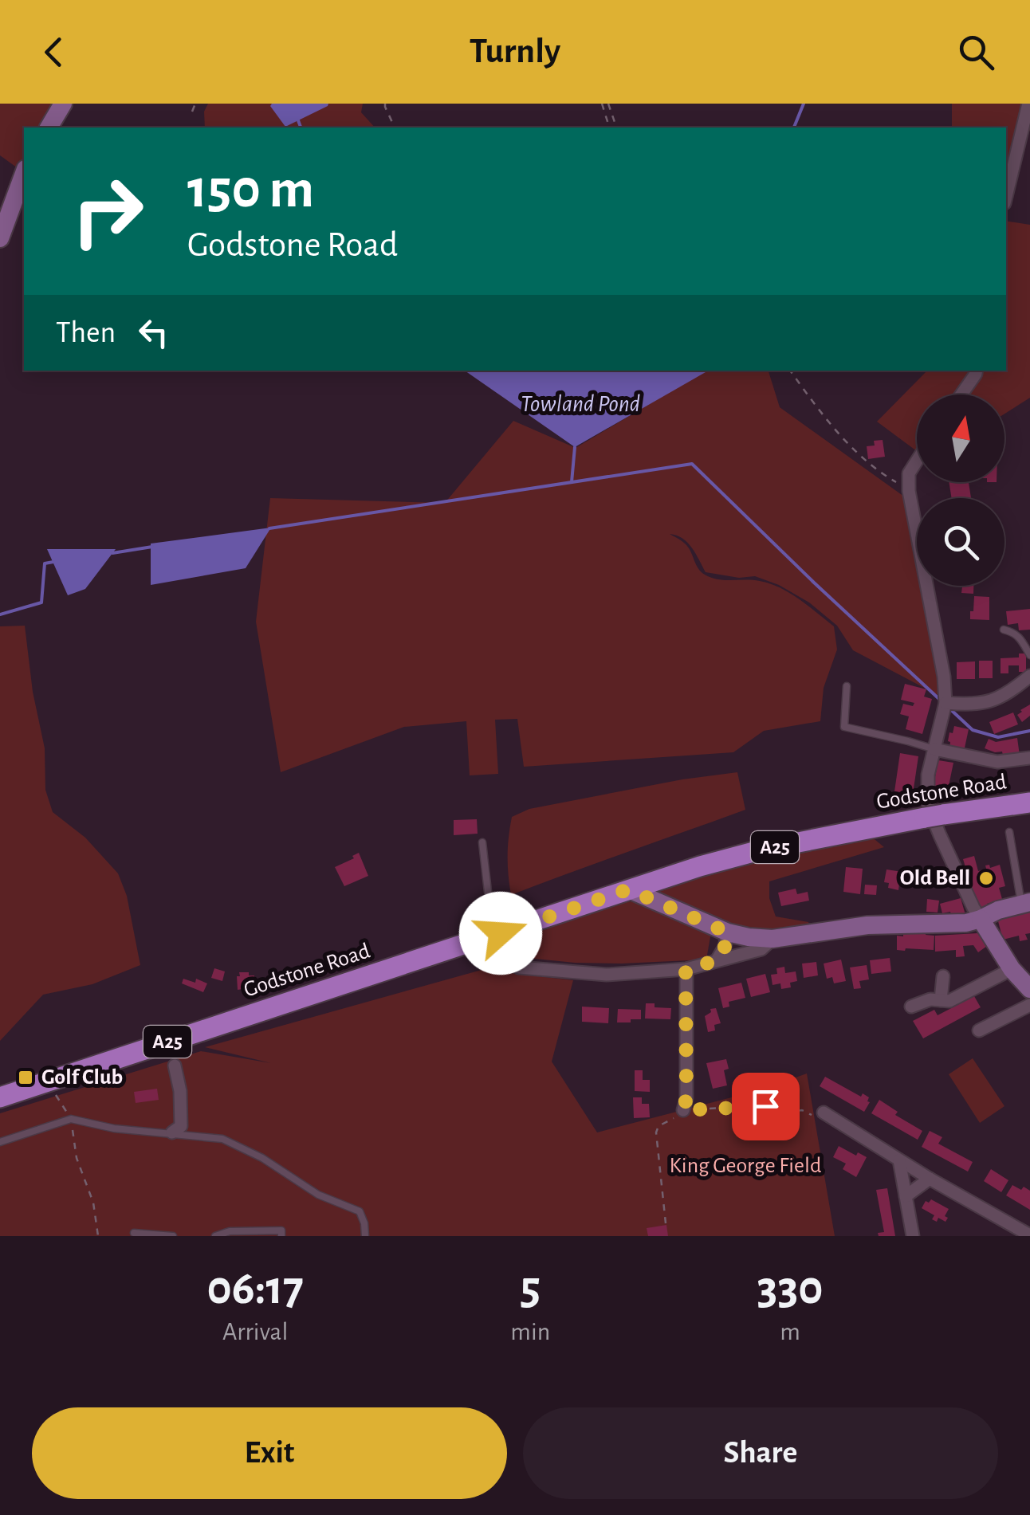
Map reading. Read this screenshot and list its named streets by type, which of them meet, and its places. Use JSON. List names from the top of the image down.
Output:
{
  "streets": {
    "main road": ["Godstone Road", "A25"]
  },
  "water": ["Towland Pond"],
  "parks": ["King George Field"],
  "places": {
    "other": ["Old Bell"],
    "transit": ["Golf Club"]
  },
  "north": "top",
  "page": {
    "header": "Turnly",
    "turn": ["150 m", "Godstone Road"],
    "then": "Then",
    "eta": [
      "06:17",
      "Arrival",
      "5",
      "min",
      "330",
      "m"
    ],
    "buttons": ["Exit", "Share"]
  }
}
